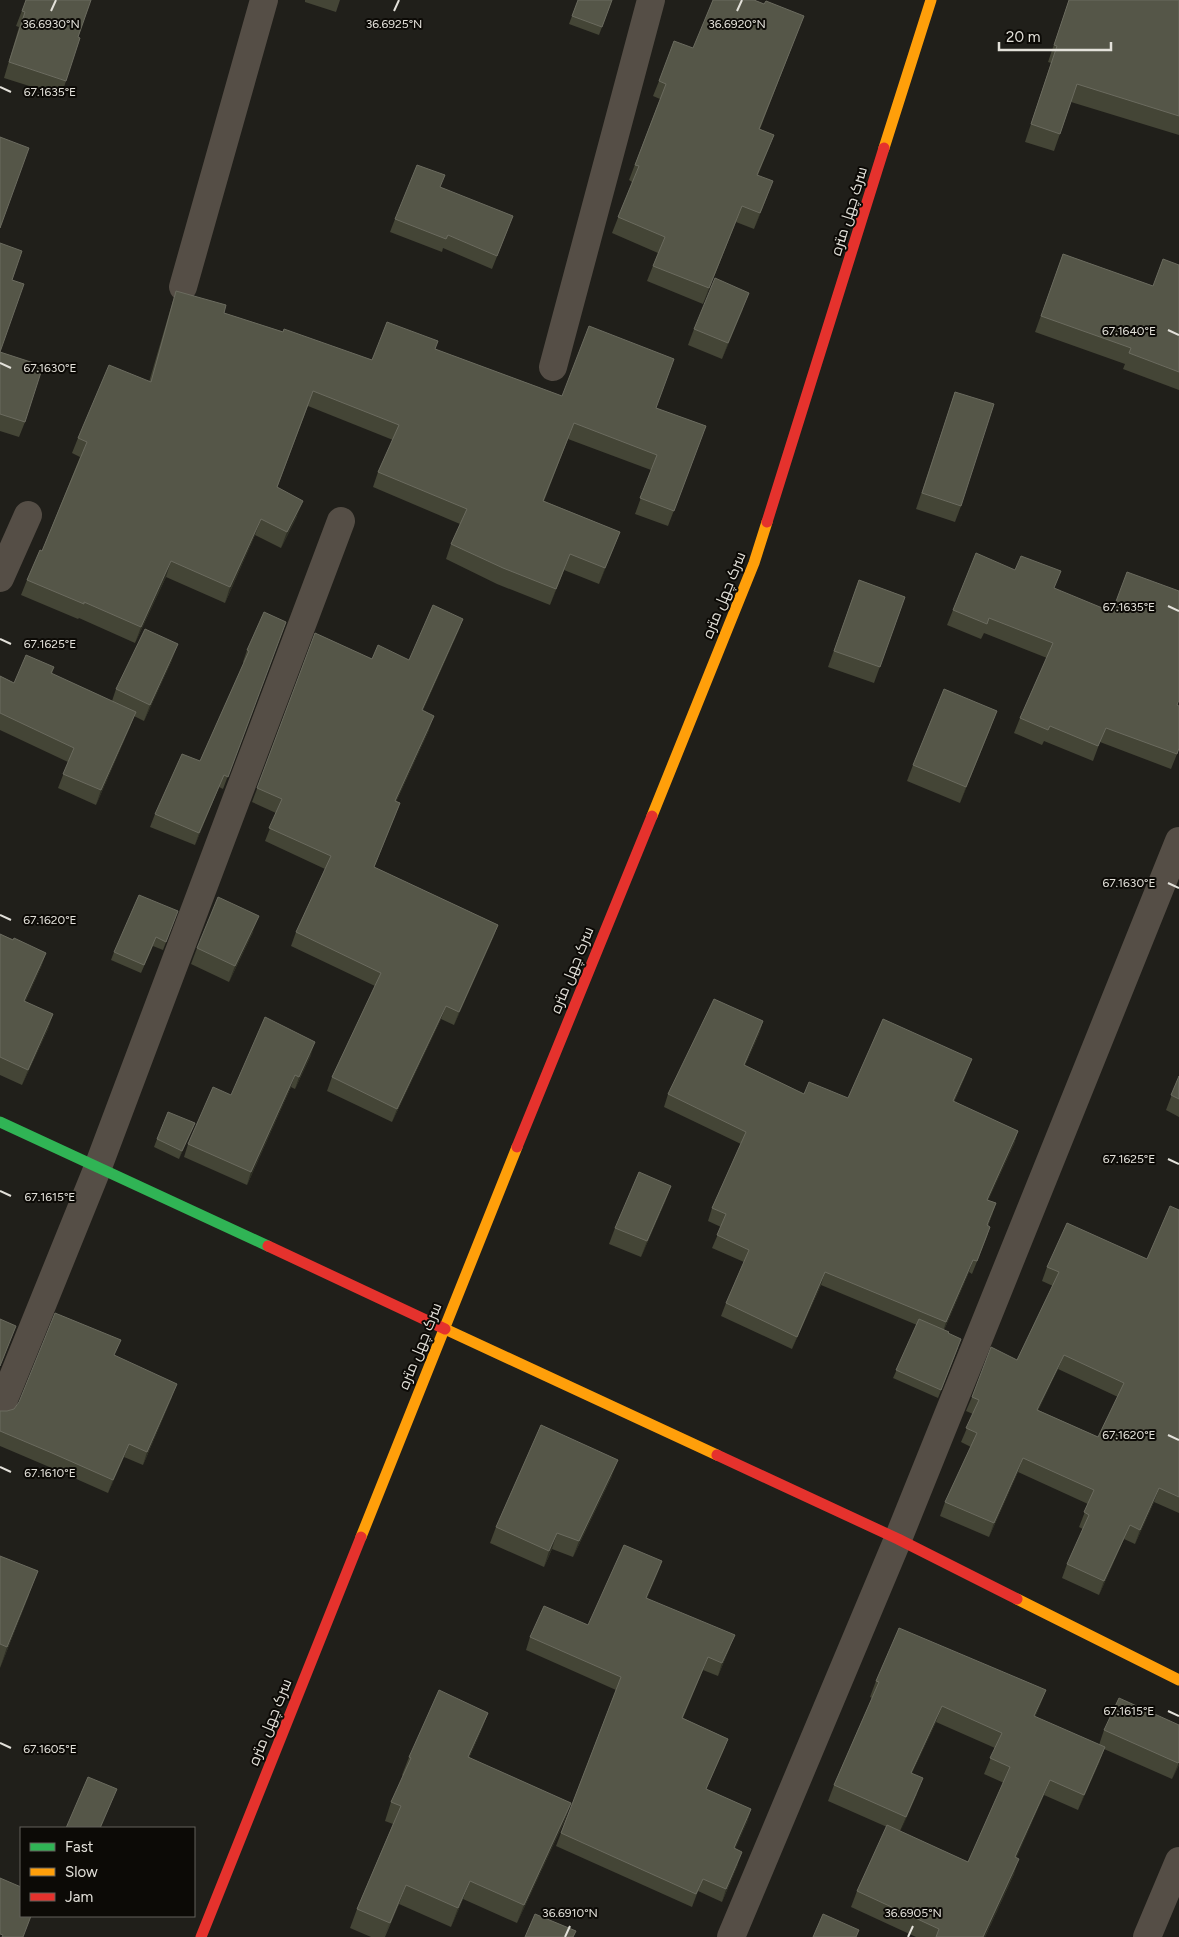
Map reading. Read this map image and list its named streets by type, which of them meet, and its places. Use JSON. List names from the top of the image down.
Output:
{
  "streets": {
    "street": ["سرک چهل متره"]
  },
  "legend": ["Fast", "Slow", "Jam"],
  "scale_bar": "20 m",
  "coordinates": [
    "36.6930°N",
    "36.6925°N",
    "36.6920°N",
    "67.1635°E",
    "67.1640°E",
    "67.1630°E",
    "67.1625°E",
    "67.1620°E",
    "67.1615°E",
    "67.1610°E",
    "67.1605°E",
    "36.6910°N",
    "36.6905°N"
  ]
}
